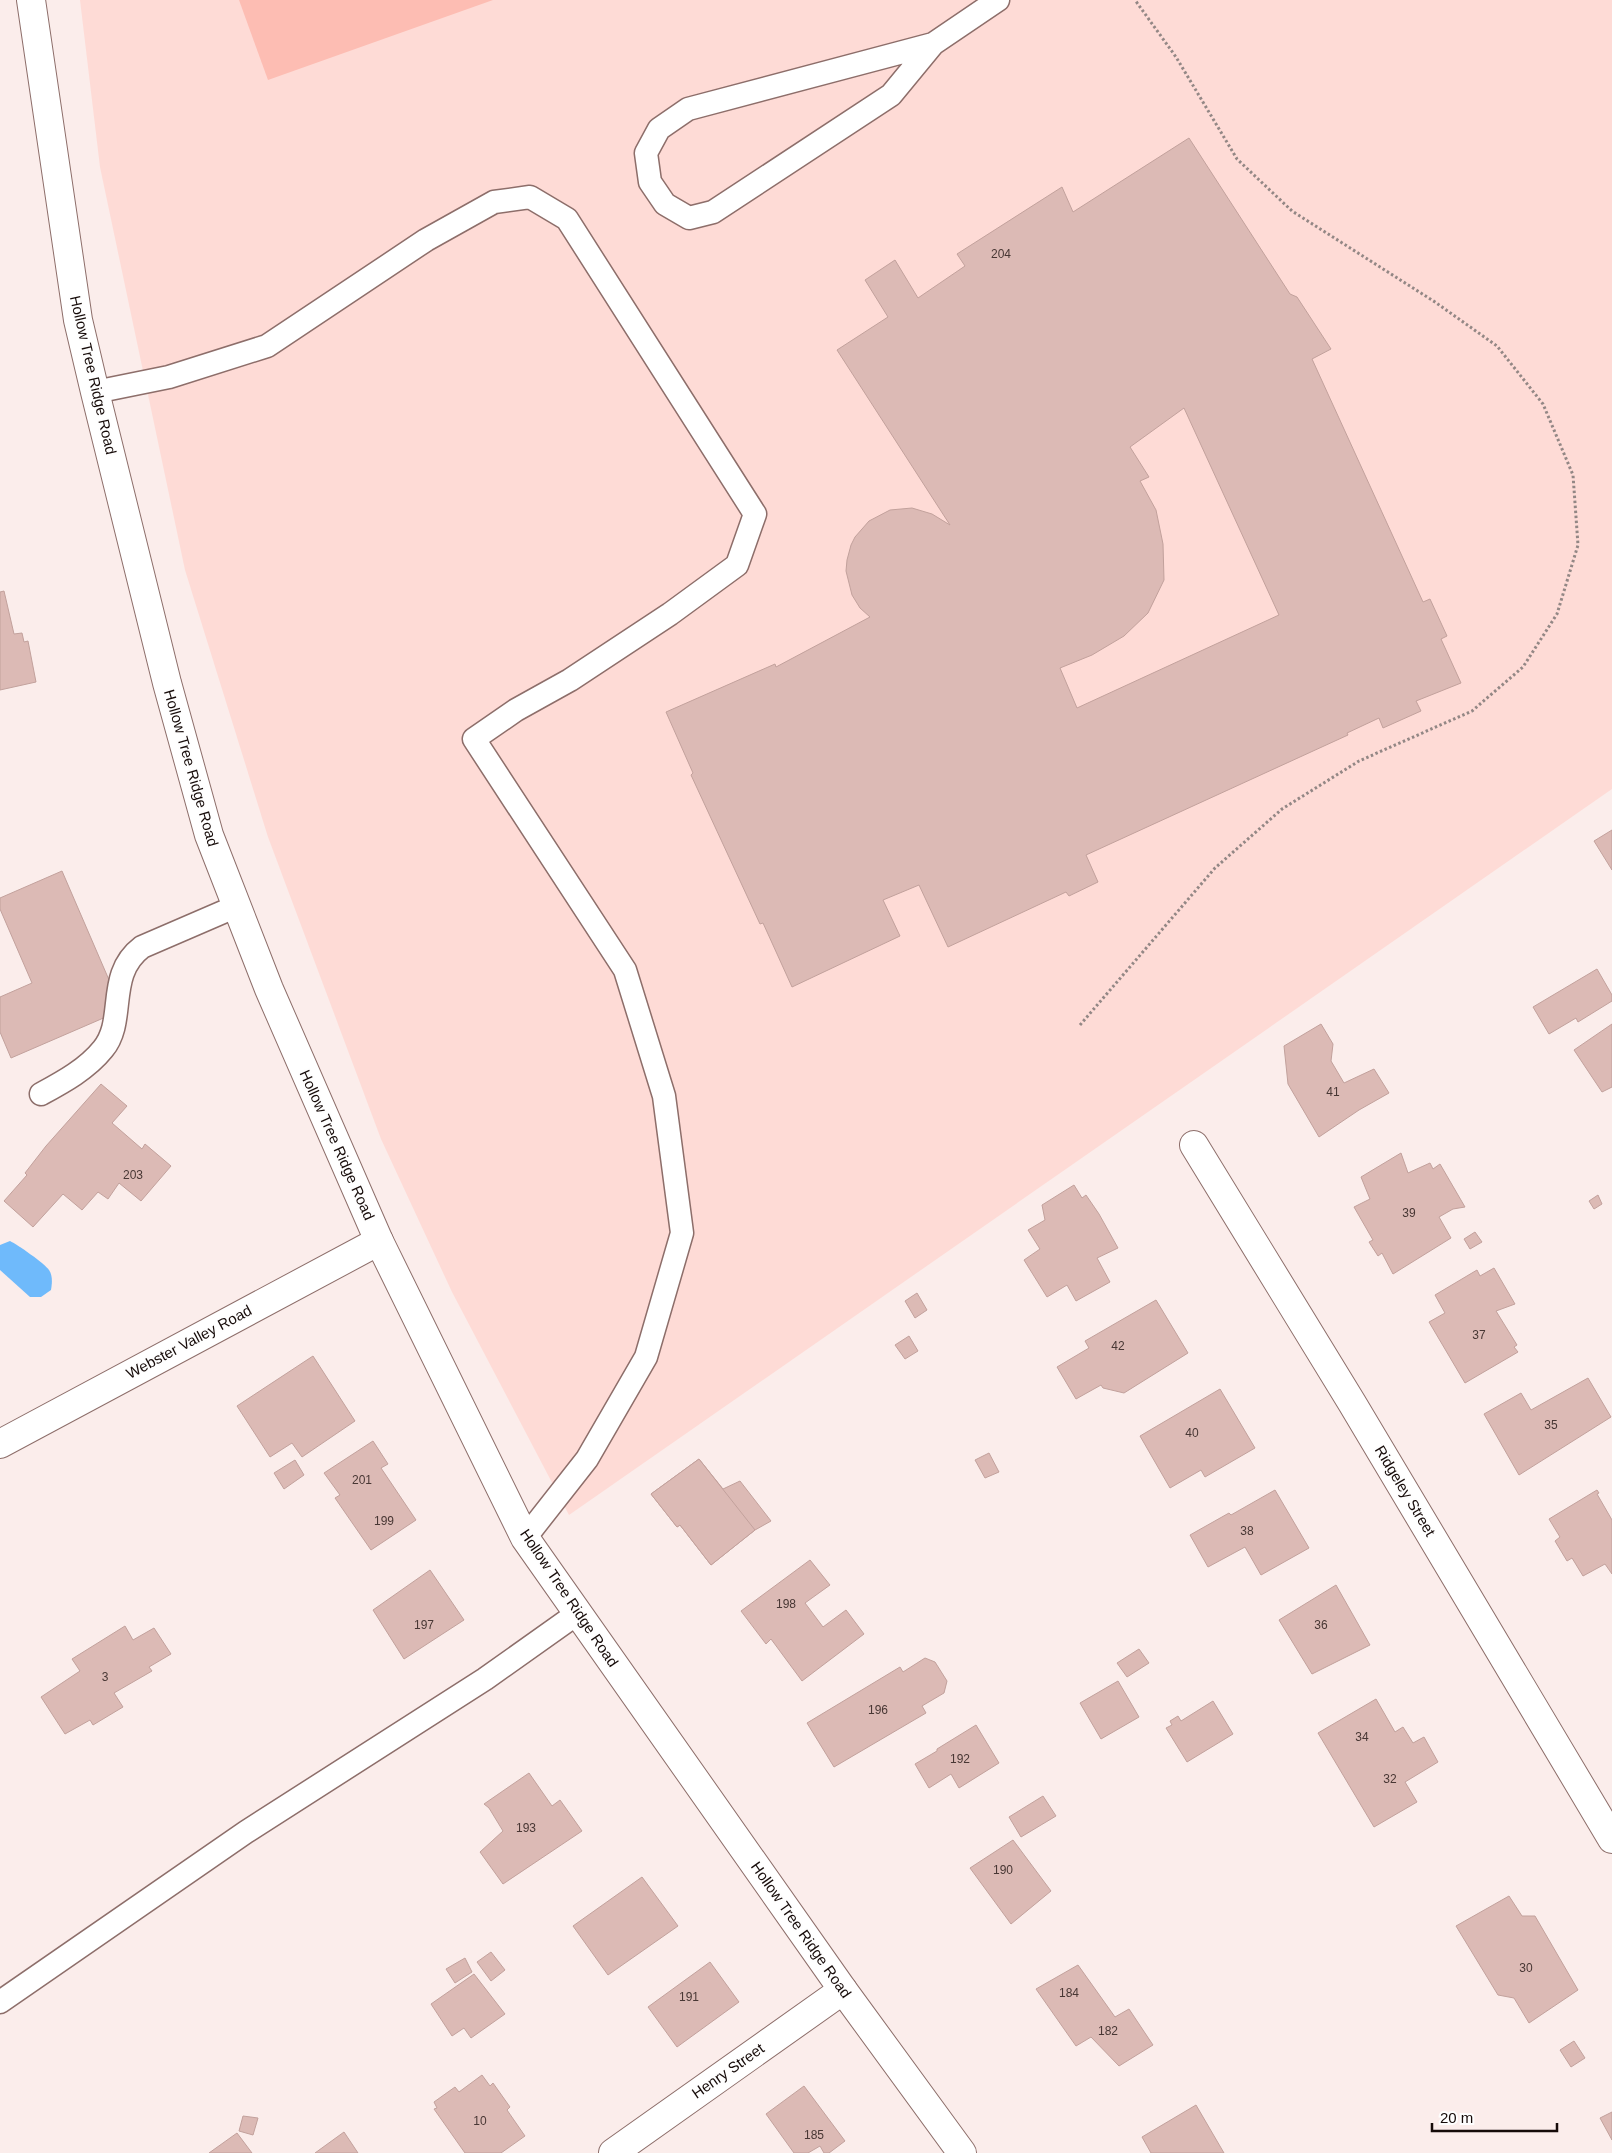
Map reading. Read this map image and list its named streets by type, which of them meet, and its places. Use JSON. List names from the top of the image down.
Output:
{
  "streets": {
    "main road": [
      "Hollow Tree Ridge Road",
      "Webster Valley Road",
      "Ridgeley Street",
      "Henry Street"
    ]
  },
  "crossings": [
    ["Hollow Tree Ridge Road", "Webster Valley Road"],
    ["Hollow Tree Ridge Road", "Henry Street"]
  ],
  "house_numbers": [
    "204",
    "41",
    "203",
    "39",
    "37",
    "42",
    "35",
    "40",
    "201",
    "199",
    "38",
    "198",
    "197",
    "36",
    "3",
    "196",
    "34",
    "192",
    "32",
    "193",
    "190",
    "30",
    "184",
    "191",
    "182",
    "10",
    "185"
  ],
  "scale_bar": "20 m"
}
